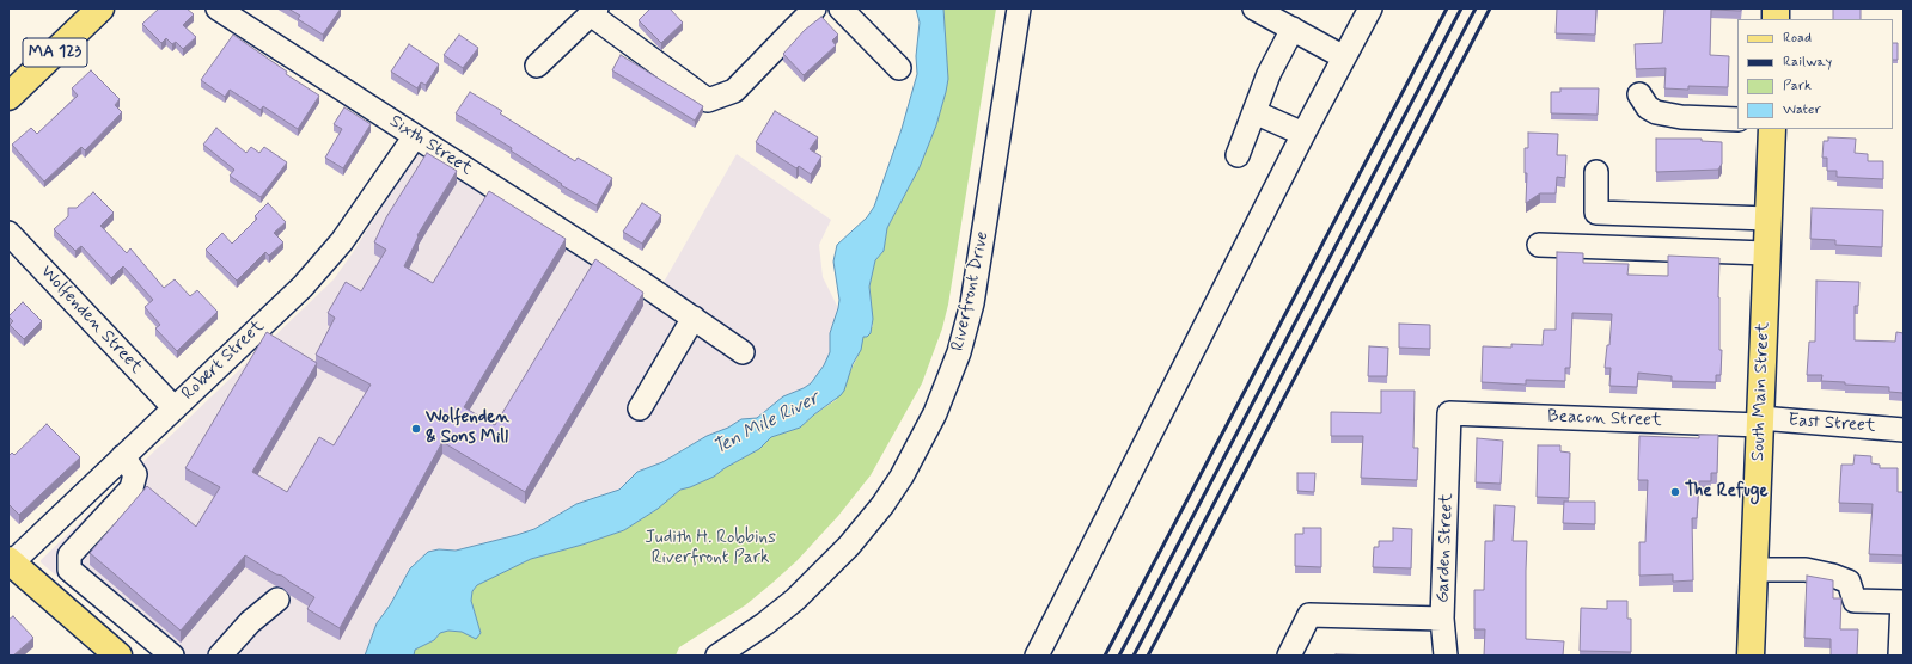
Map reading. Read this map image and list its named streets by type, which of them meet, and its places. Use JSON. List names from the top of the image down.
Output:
{
  "streets": {
    "main road": ["MA 123", "South Main Street"],
    "street": [
      "Sixth Street",
      "Riverfront Drive",
      "Wolfenden Street",
      "Robert Street",
      "Beacon Street",
      "East Street",
      "Garden Street"
    ]
  },
  "crossings": [
    ["Sixth Street", "Robert Street"],
    ["Wolfenden Street", "Robert Street"],
    ["South Main Street", "Beacon Street"],
    ["South Main Street", "East Street"],
    ["Beacon Street", "East Street"],
    ["Beacon Street", "Garden Street"]
  ],
  "water": ["Ten Mile River"],
  "parks": ["Judith H. Robbins Riverfront Park"],
  "places": ["Wolfenden & Sons Mill", "The Refuge"],
  "legend": [
    "Road",
    "Railway",
    "Park",
    "Water"
  ]
}
